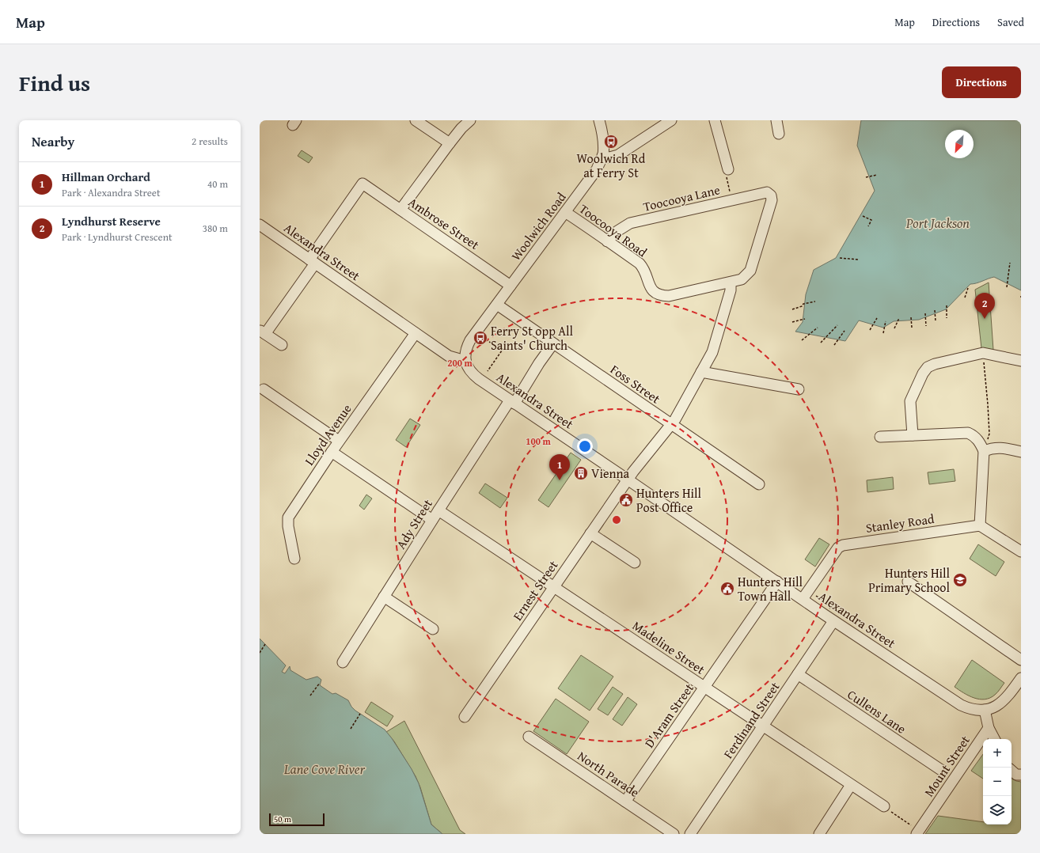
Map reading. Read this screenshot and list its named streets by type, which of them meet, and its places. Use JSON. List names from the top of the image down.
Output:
{
  "streets": {
    "street": [
      "Toocooya Lane",
      "Ambrose Street",
      "Woolwich Road",
      "Toocooya Road",
      "Alexandra Street",
      "Foss Street",
      "Lloyd Avenue",
      "Stanley Road",
      "Ady Street",
      "Ernest Street",
      "Madeline Street",
      "Cullens Lane",
      "D'Aram Street",
      "Ferdinand Street",
      "Mount Street",
      "North Parade"
    ]
  },
  "crossings": [
    ["Toocooya Lane", "Toocooya Road"],
    ["Ambrose Street", "Woolwich Road"],
    ["Ambrose Street", "Alexandra Street"],
    ["Woolwich Road", "Toocooya Road"],
    ["Woolwich Road", "Alexandra Street"],
    ["Woolwich Road", "Foss Street"],
    ["Toocooya Road", "Ernest Street"],
    ["Alexandra Street", "Lloyd Avenue"],
    ["Alexandra Street", "Stanley Road"],
    ["Alexandra Street", "Ady Street"],
    ["Alexandra Street", "Ernest Street"],
    ["Alexandra Street", "D'Aram Street"],
    ["Alexandra Street", "Ferdinand Street"],
    ["Foss Street", "Ady Street"],
    ["Foss Street", "Ernest Street"],
    ["Ady Street", "Madeline Street"],
    ["Ernest Street", "Madeline Street"],
    ["Madeline Street", "D'Aram Street"],
    ["Madeline Street", "Ferdinand Street"],
    ["Cullens Lane", "Ferdinand Street"],
    ["D'Aram Street", "North Parade"]
  ],
  "water": ["Port Jackson", "Lane Cove River"],
  "places": {
    "bus stop": ["Woolwich Rd at Ferry St", "Ferry St opp All Saints' Church"],
    "building": ["Vienna"],
    "public building": ["Hunters Hill Post Office", "Hunters Hill Town Hall"],
    "school or university": ["Hunters Hill Primary School"]
  },
  "scale_bar": "50 m",
  "north": "bottom left",
  "page": {
    "header": "Map",
    "nav": ["Map", "Directions", "Saved"],
    "title": "Find us",
    "buttons": "Directions",
    "heading": ["Nearby", "2 results"],
    "list": [
      {
        "mark": "1",
        "name": "Hillman Orchard",
        "note": "Park · Alexandra Street",
        "value": "40 m"
      },
      {
        "mark": "2",
        "name": "Lyndhurst Reserve",
        "note": "Park · Lyndhurst Crescent",
        "value": "380 m"
      }
    ],
    "pins": ["2", "1"],
    "map_buttons": ["+", "−"],
    "scale": "50 m"
  },
  "rings": ["200 m", "100 m"]
}
